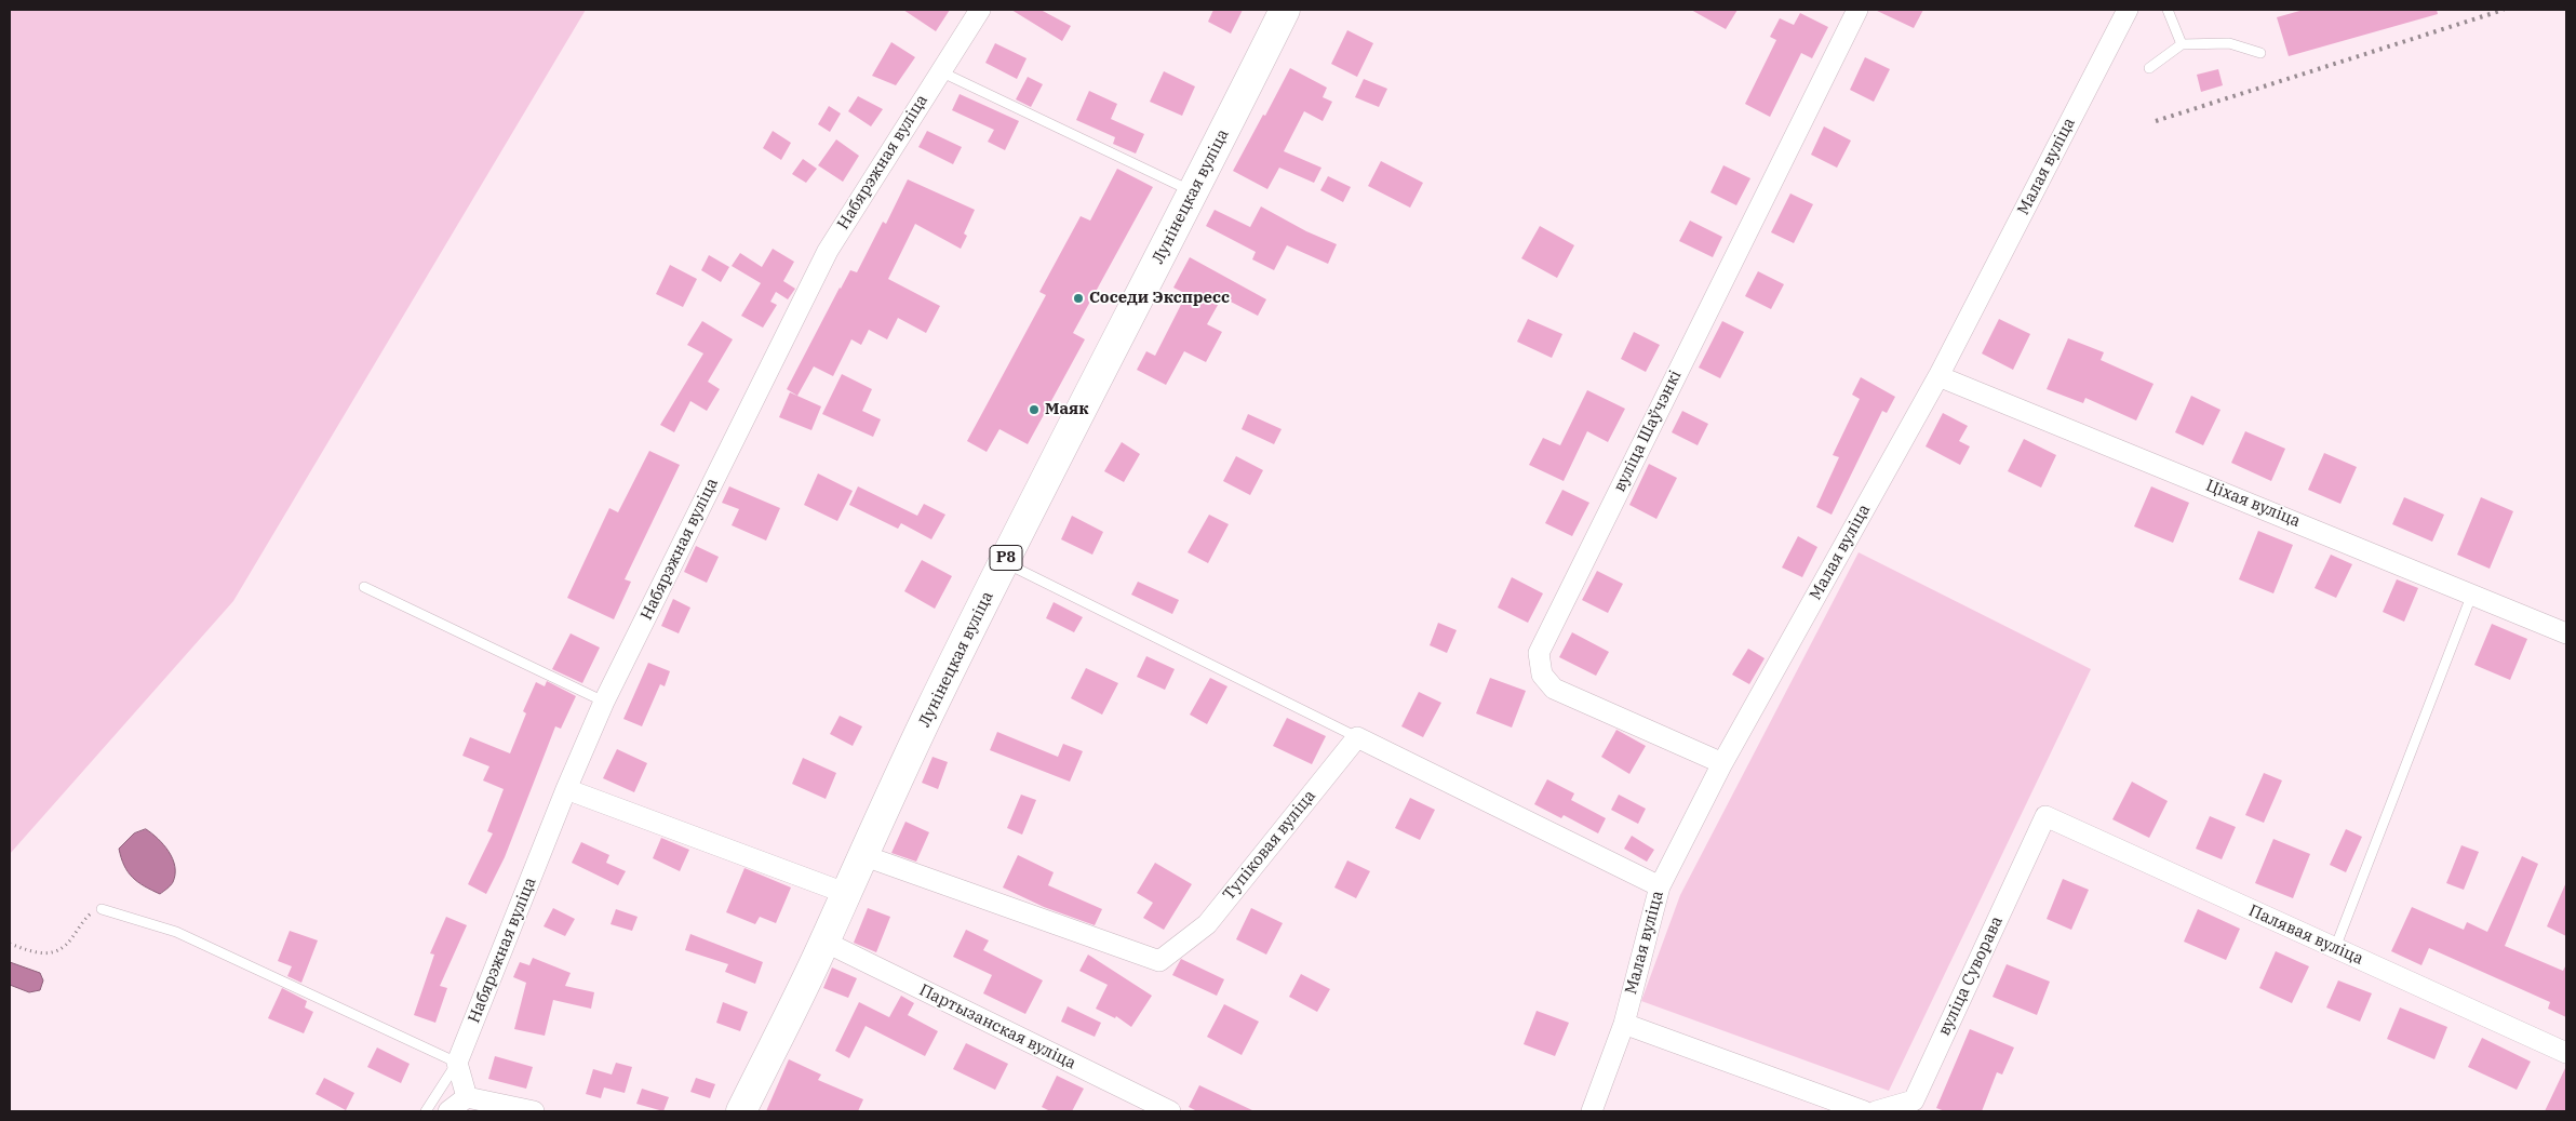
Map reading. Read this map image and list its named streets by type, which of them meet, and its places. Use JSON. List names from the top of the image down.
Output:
{
  "streets": {
    "main road": ["Лунінецкая вуліца", "Р8"],
    "street": [
      "Набярэжная вуліца",
      "Малая вуліца",
      "вуліца Шаўчэнкі",
      "Ціхая вуліца",
      "Тупіковая вуліца",
      "Палявая вуліца",
      "вуліца Суворава",
      "Партызанская вуліца"
    ]
  },
  "crossings": [
    ["Малая вуліца", "вуліца Шаўчэнкі"],
    ["Малая вуліца", "Ціхая вуліца"],
    ["Лунінецкая вуліца", "Тупіковая вуліца"],
    ["Лунінецкая вуліца", "Партызанская вуліца"],
    ["Палявая вуліца", "вуліца Суворава"]
  ],
  "places": ["Соседи Экспресс", "Маяк"]
}
